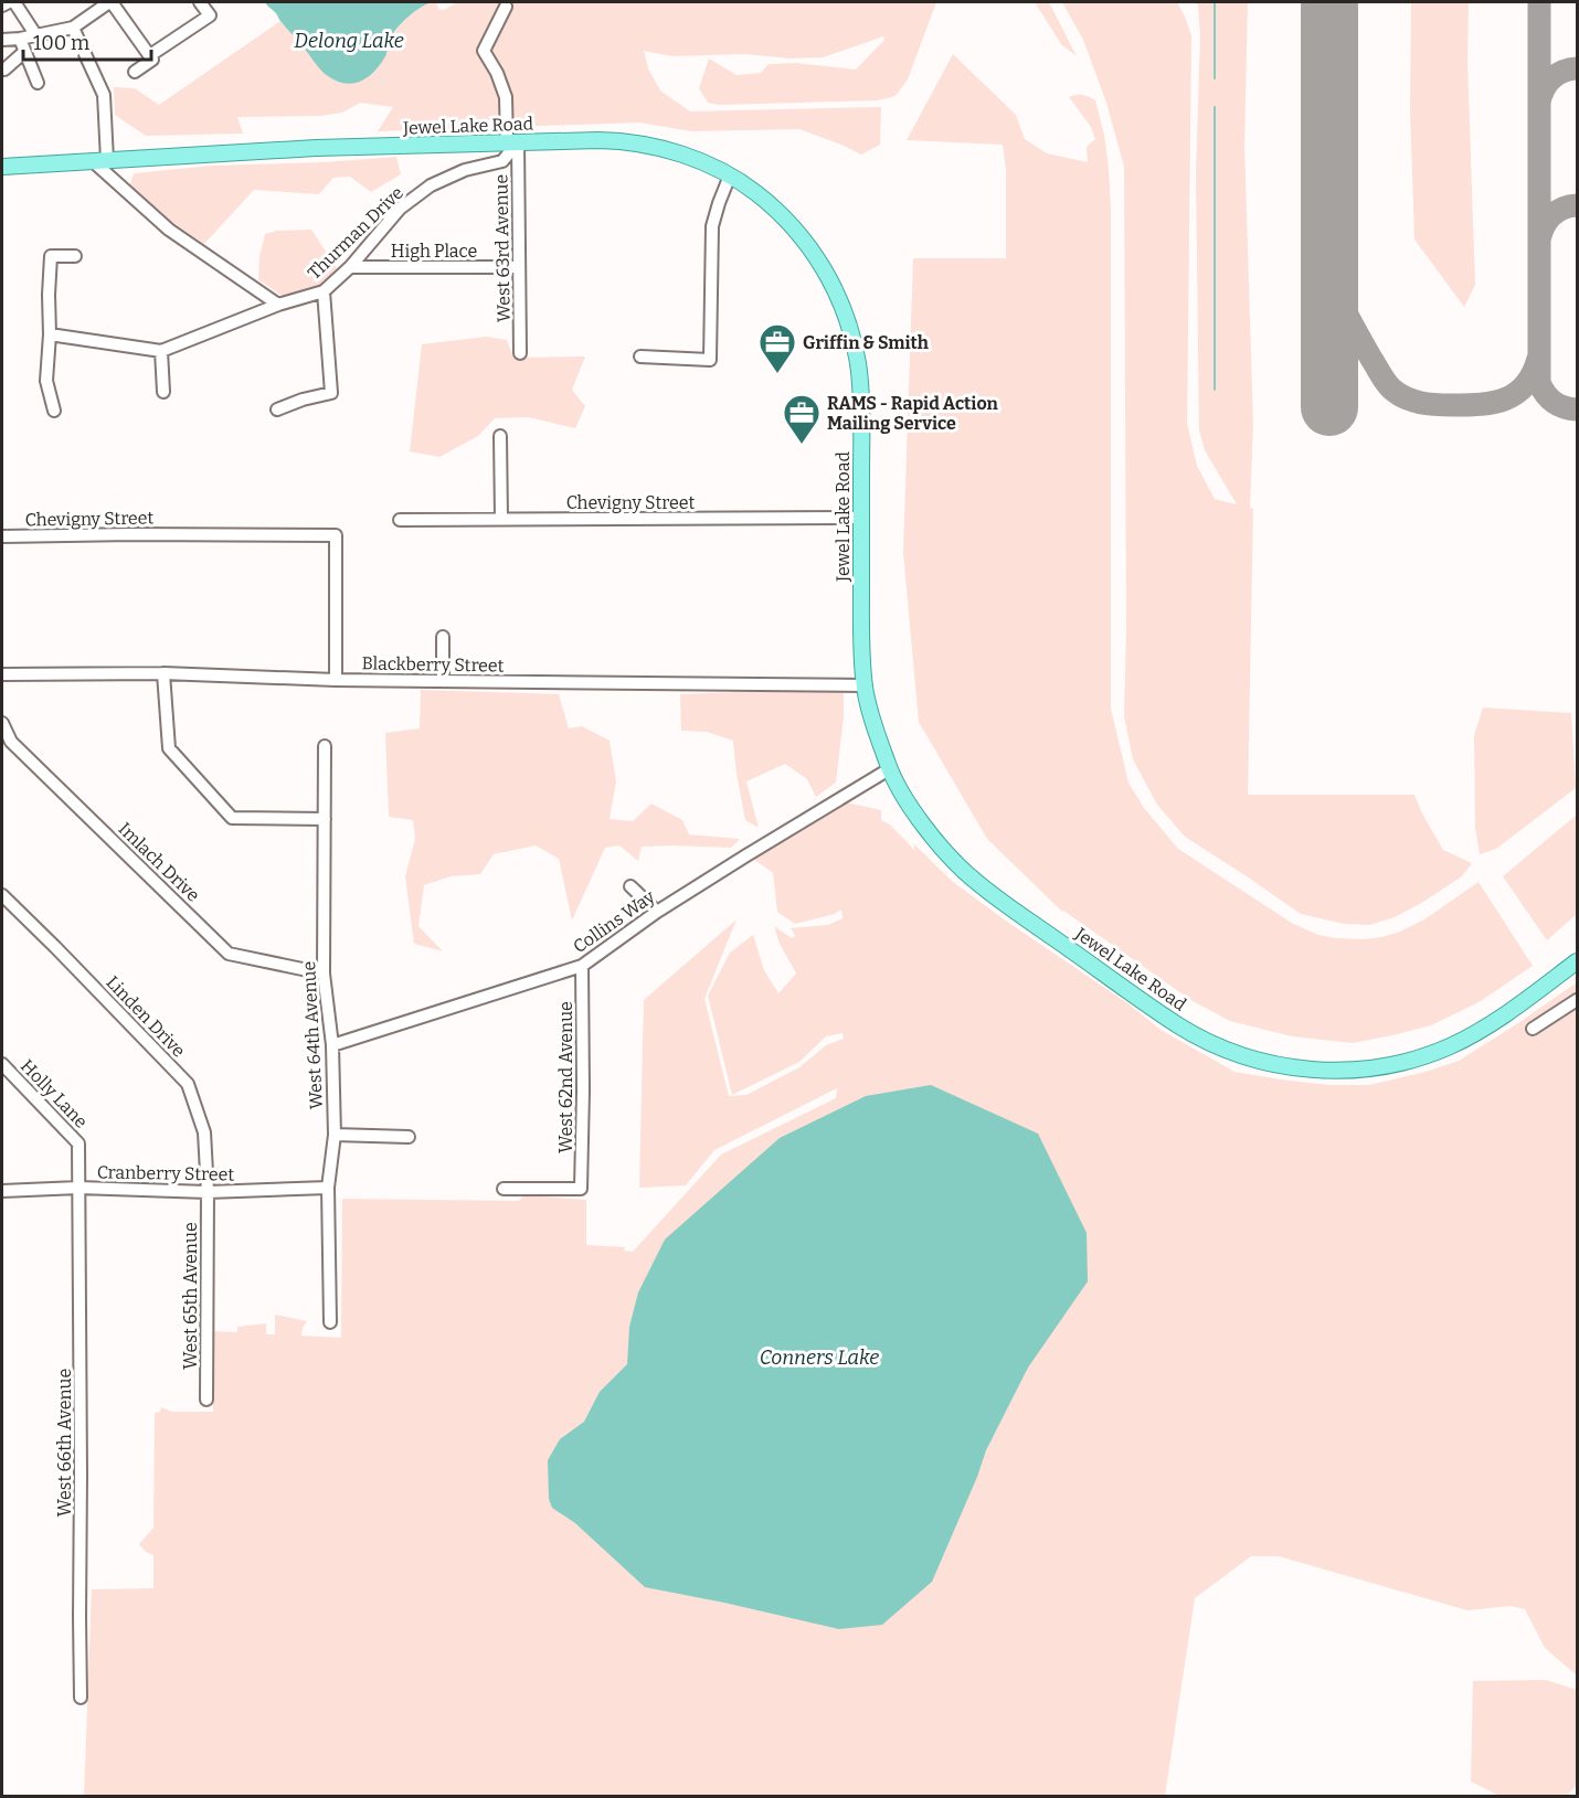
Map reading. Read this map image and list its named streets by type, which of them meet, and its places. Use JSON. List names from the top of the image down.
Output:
{
  "streets": {
    "main road": ["Jewel Lake Road"],
    "street": [
      "Thurman Drive",
      "West 63rd Avenue",
      "High Place",
      "Chevigny Street",
      "Blackberry Street",
      "Imlach Drive",
      "Collins Way",
      "Linden Drive",
      "West 64th Avenue",
      "West 62nd Avenue",
      "Holly Lane",
      "Cranberry Street",
      "West 65th Avenue",
      "West 66th Avenue"
    ]
  },
  "crossings": [
    ["Jewel Lake Road", "Thurman Drive"],
    ["Jewel Lake Road", "West 63rd Avenue"],
    ["Jewel Lake Road", "Chevigny Street"],
    ["Jewel Lake Road", "Blackberry Street"],
    ["Jewel Lake Road", "Collins Way"],
    ["Thurman Drive", "West 63rd Avenue"],
    ["Thurman Drive", "High Place"],
    ["West 63rd Avenue", "High Place"],
    ["Chevigny Street", "Blackberry Street"],
    ["Imlach Drive", "West 64th Avenue"],
    ["Collins Way", "West 64th Avenue"],
    ["Collins Way", "West 62nd Avenue"],
    ["Linden Drive", "Cranberry Street"],
    ["Linden Drive", "West 65th Avenue"],
    ["West 64th Avenue", "Cranberry Street"],
    ["Holly Lane", "Cranberry Street"],
    ["Holly Lane", "West 66th Avenue"],
    ["Cranberry Street", "West 65th Avenue"],
    ["Cranberry Street", "West 66th Avenue"]
  ],
  "water": ["Delong Lake", "Conners Lake"],
  "places": {
    "office": ["Griffin & Smith", "RAMS - Rapid Action Mailing Service"]
  },
  "scale_bar": "100 m"
}
